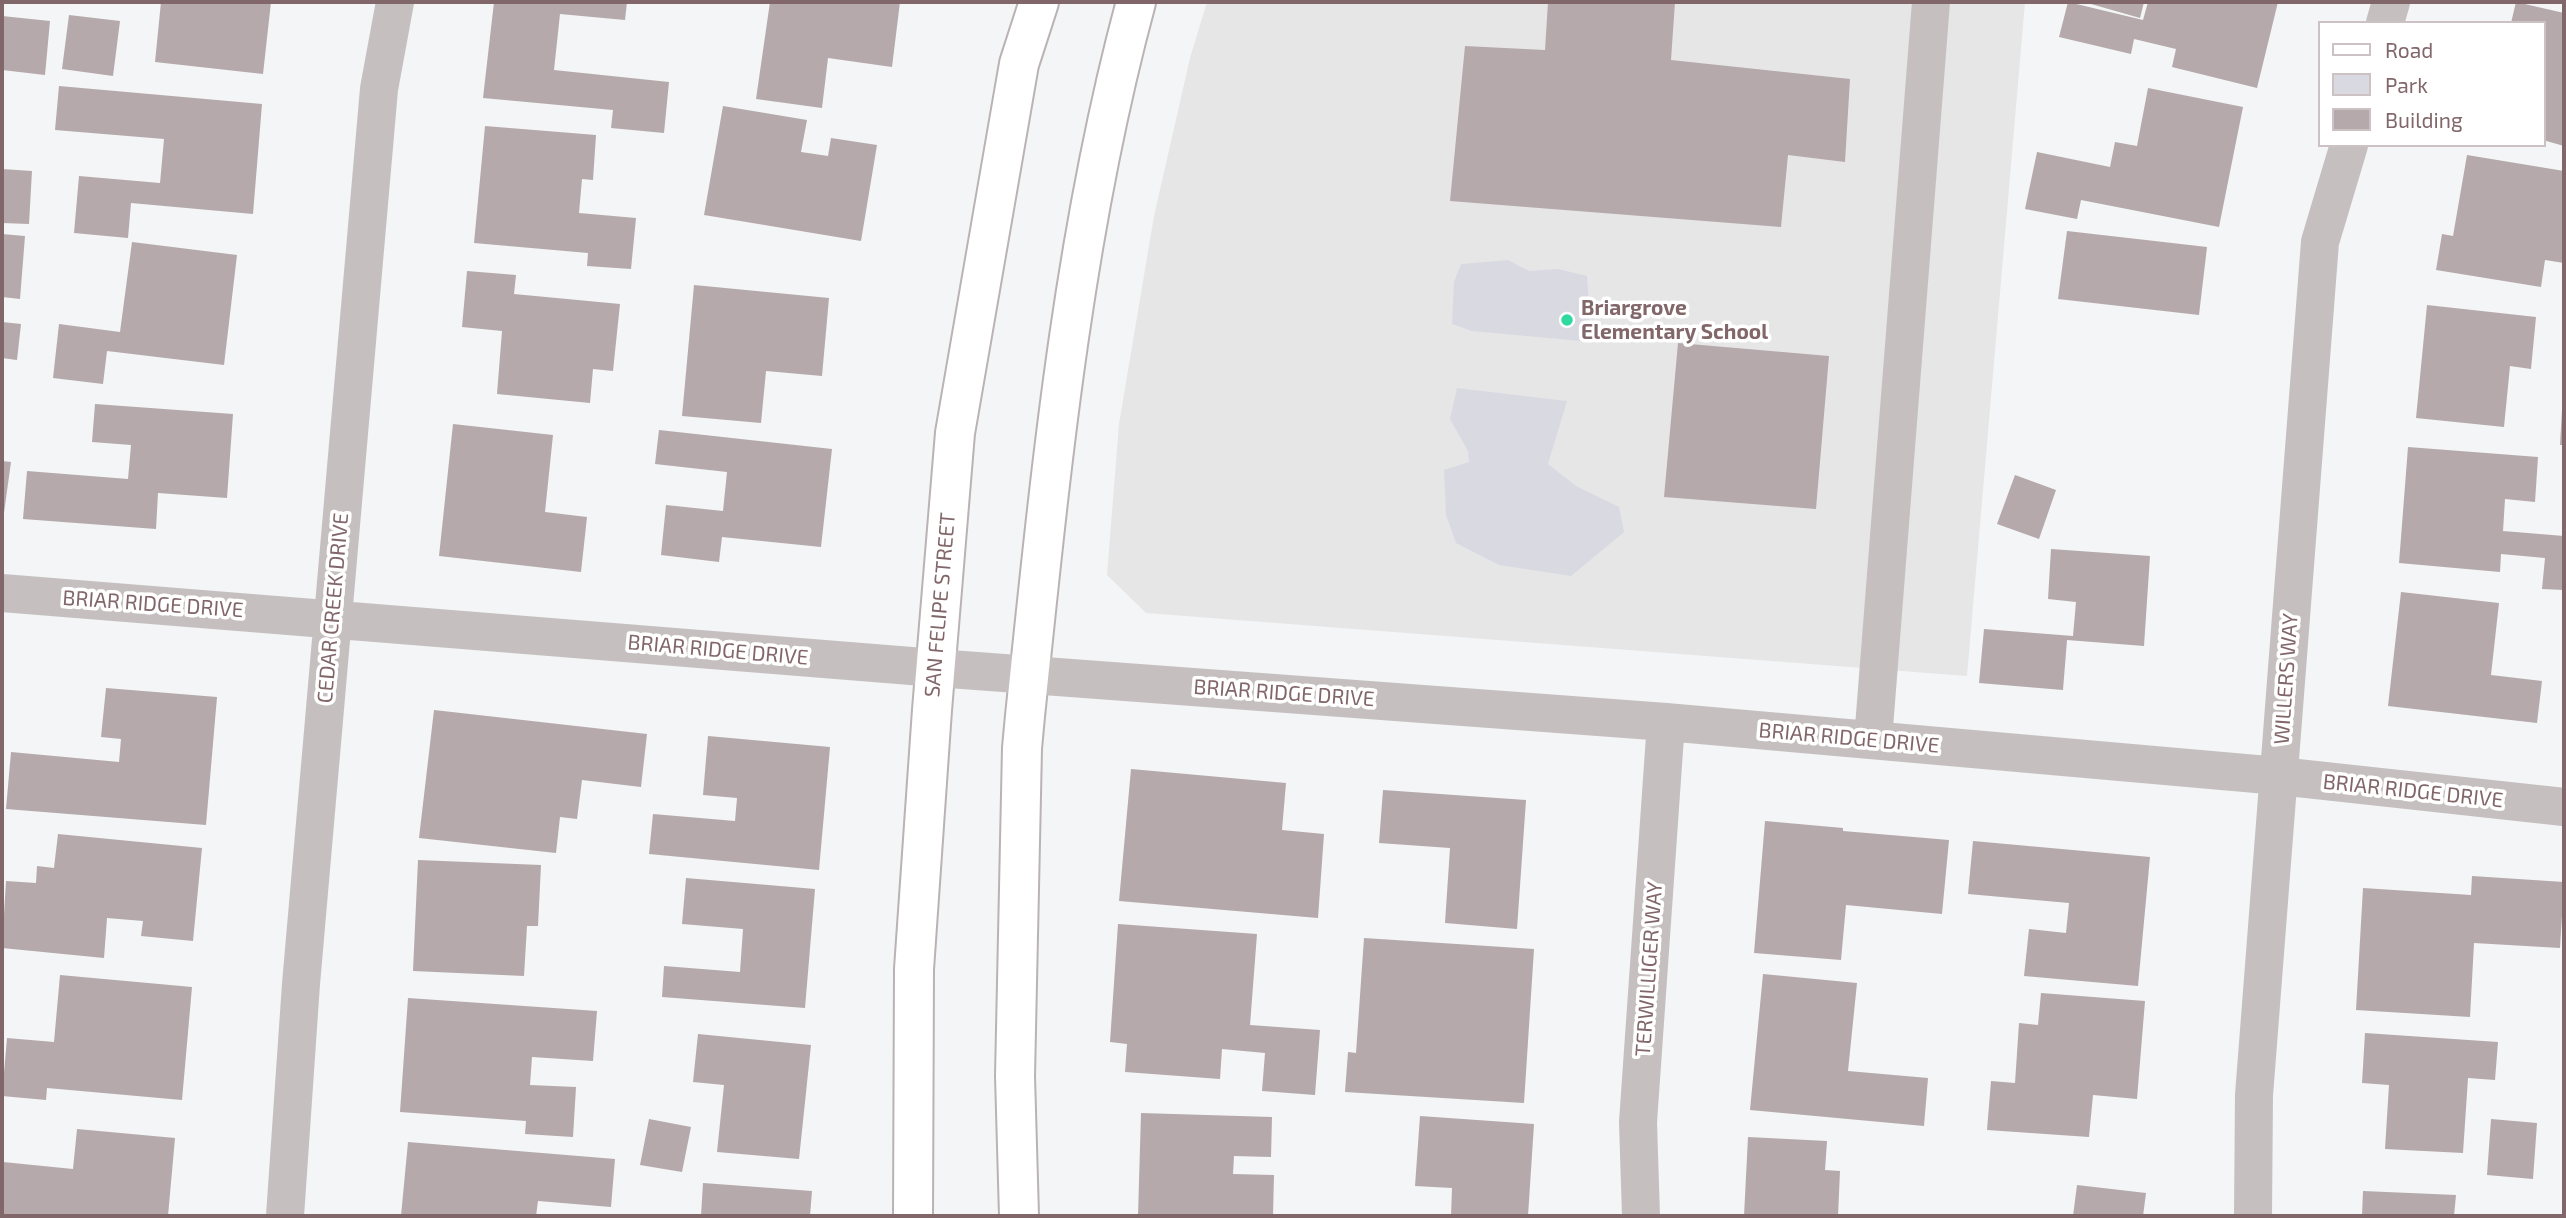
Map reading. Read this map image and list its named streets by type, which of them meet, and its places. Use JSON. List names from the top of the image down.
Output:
{
  "streets": {
    "main road": ["SAN FELIPE STREET"],
    "street": [
      "BRIAR RIDGE DRIVE",
      "CEDAR CREEK DRIVE",
      "WILLERS WAY",
      "TERWILLIGER WAY"
    ]
  },
  "crossings": [
    ["BRIAR RIDGE DRIVE", "SAN FELIPE STREET"],
    ["BRIAR RIDGE DRIVE", "CEDAR CREEK DRIVE"],
    ["BRIAR RIDGE DRIVE", "WILLERS WAY"],
    ["BRIAR RIDGE DRIVE", "TERWILLIGER WAY"]
  ],
  "places": ["Briargrove Elementary School"],
  "legend": ["Road", "Park", "Building"]
}
